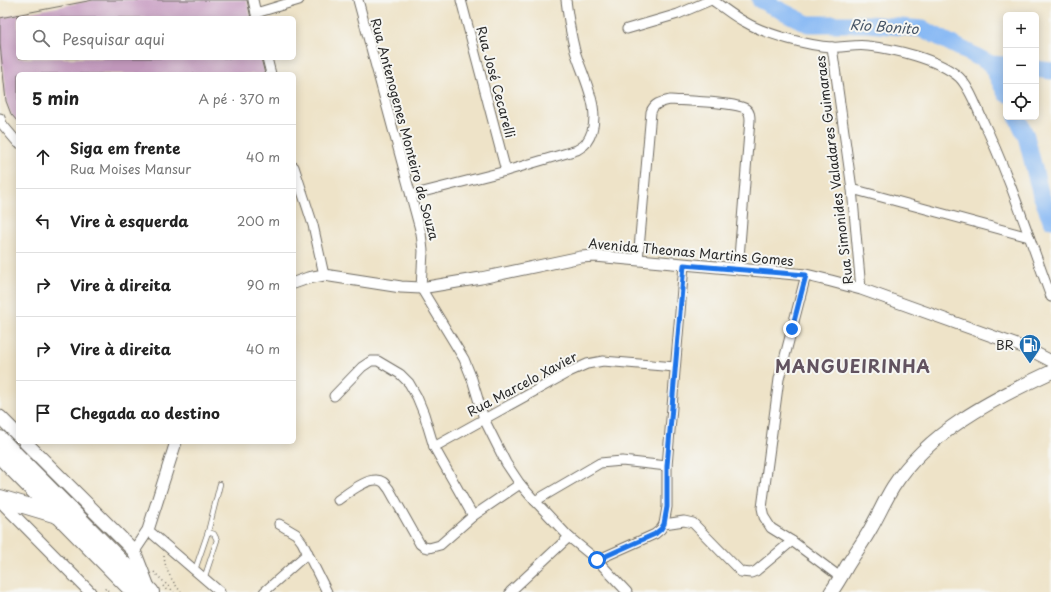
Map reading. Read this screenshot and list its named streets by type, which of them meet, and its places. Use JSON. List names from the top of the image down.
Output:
{
  "streets": {
    "street": [
      "Rua José Cecarelli",
      "Rua Antenogenes Monteiro de Souza",
      "Rua Simonides Valadares Guimaraes",
      "Avenida Theonas Martins Gomes",
      "Rua Marcelo Xavier"
    ]
  },
  "crossings": [
    ["Rua Antenogenes Monteiro de Souza", "Avenida Theonas Martins Gomes"],
    ["Rua Simonides Valadares Guimaraes", "Avenida Theonas Martins Gomes"]
  ],
  "districts": ["MANGUEIRINHA"],
  "water": ["Rio Bonito"],
  "places": {
    "fuel station": ["BR"]
  },
  "page": {
    "map_buttons": ["+", "−"],
    "search": "Pesquisar aqui",
    "heading": ["5 min", "A pé · 370 m"],
    "list": [
      ["Siga em frente", "Rua Moises Mansur", "40 m"],
      ["Vire à esquerda", "200 m"],
      ["Vire à direita", "90 m"],
      ["Vire à direita", "40 m"],
      "Chegada ao destino"
    ]
  }
}
